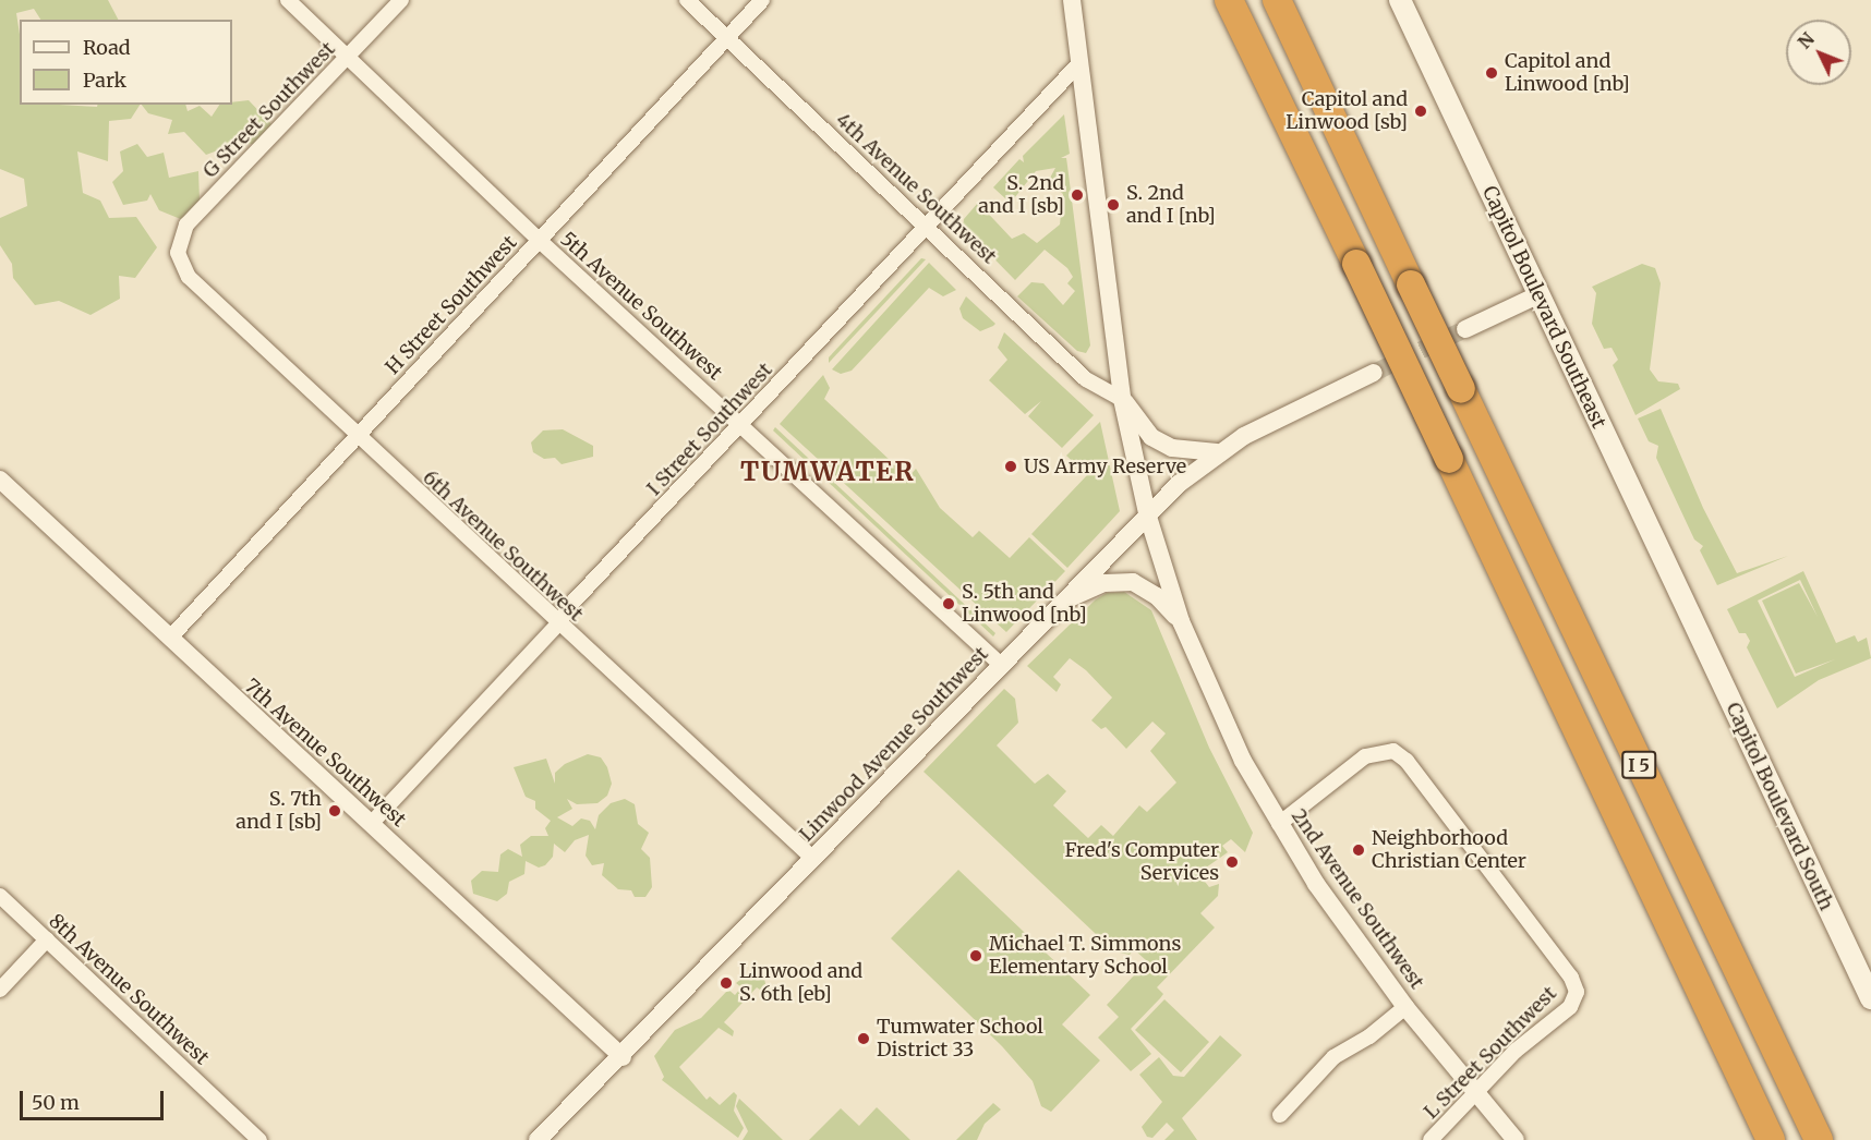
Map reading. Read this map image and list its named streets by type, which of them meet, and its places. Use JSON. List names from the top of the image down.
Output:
{
  "streets": {
    "highway": ["I 5"],
    "main road": ["Capitol Boulevard Southeast", "Capitol Boulevard South"],
    "street": [
      "G Street Southwest",
      "4th Avenue Southwest",
      "H Street Southwest",
      "5th Avenue Southwest",
      "I Street Southwest",
      "6th Avenue Southwest",
      "Linwood Avenue Southwest",
      "7th Avenue Southwest",
      "2nd Avenue Southwest",
      "8th Avenue Southwest",
      "L Street Southwest"
    ]
  },
  "crossings": [
    ["G Street Southwest", "5th Avenue Southwest"],
    ["G Street Southwest", "6th Avenue Southwest"],
    ["4th Avenue Southwest", "H Street Southwest"],
    ["4th Avenue Southwest", "I Street Southwest"],
    ["4th Avenue Southwest", "2nd Avenue Southwest"],
    ["H Street Southwest", "5th Avenue Southwest"],
    ["H Street Southwest", "6th Avenue Southwest"],
    ["H Street Southwest", "7th Avenue Southwest"],
    ["5th Avenue Southwest", "I Street Southwest"],
    ["5th Avenue Southwest", "Linwood Avenue Southwest"],
    ["Capitol Boulevard Southeast", "Capitol Boulevard South"],
    ["I Street Southwest", "6th Avenue Southwest"],
    ["I Street Southwest", "7th Avenue Southwest"],
    ["6th Avenue Southwest", "Linwood Avenue Southwest"],
    ["Linwood Avenue Southwest", "7th Avenue Southwest"],
    ["Linwood Avenue Southwest", "2nd Avenue Southwest"],
    ["2nd Avenue Southwest", "L Street Southwest"]
  ],
  "districts": ["TUMWATER"],
  "places": [
    "Capitol and Linwood [nb]",
    "Capitol and Linwood [sb]",
    "S. 2nd and I [sb]",
    "S. 2nd and I [nb]",
    "US Army Reserve",
    "S. 5th and Linwood [nb]",
    "S. 7th and I [sb]",
    "Neighborhood Christian Center",
    "Fred's Computer Services",
    "Michael T. Simmons Elementary School",
    "Linwood and S. 6th [eb]",
    "Tumwater School District 33"
  ],
  "legend": ["Road", "Park"],
  "scale_bar": "50 m",
  "north": "top left"
}
